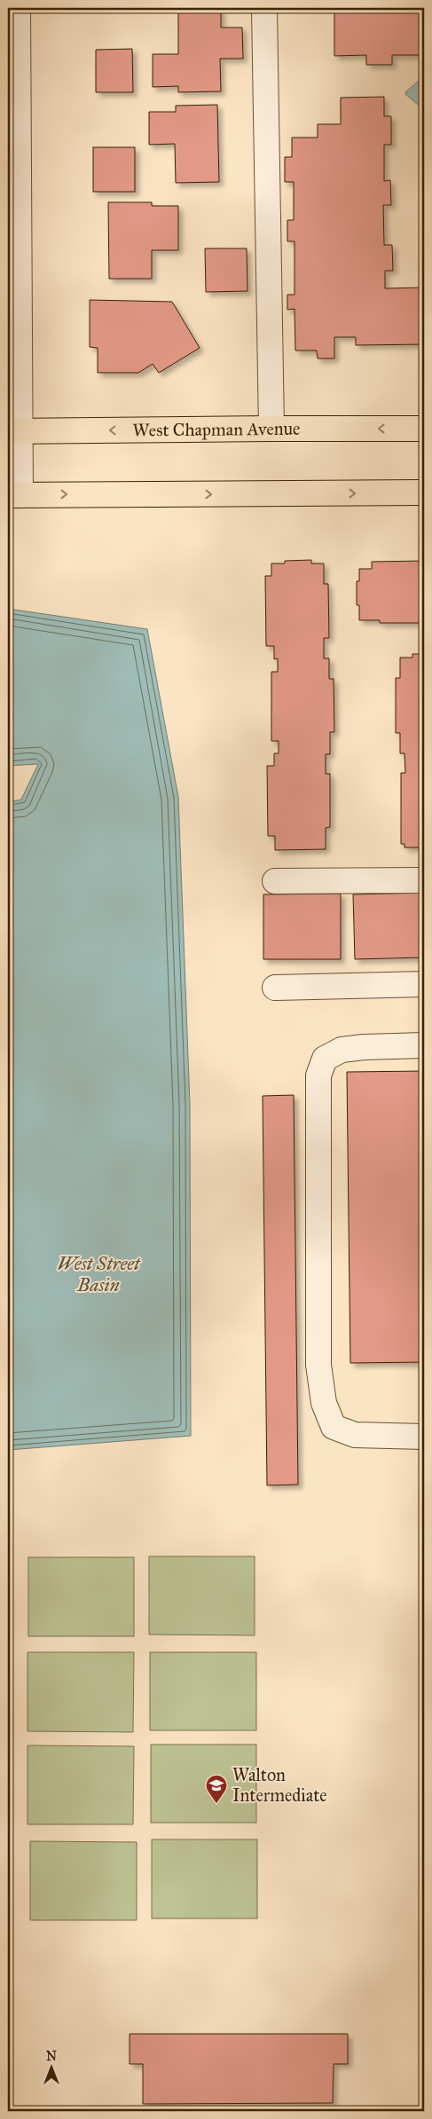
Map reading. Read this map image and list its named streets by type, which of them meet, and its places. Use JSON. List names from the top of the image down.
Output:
{
  "streets": {
    "main road": ["West Chapman Avenue"]
  },
  "water": ["West Street Basin"],
  "places": {
    "school or university": ["Walton Intermediate"]
  },
  "north": "top"
}
